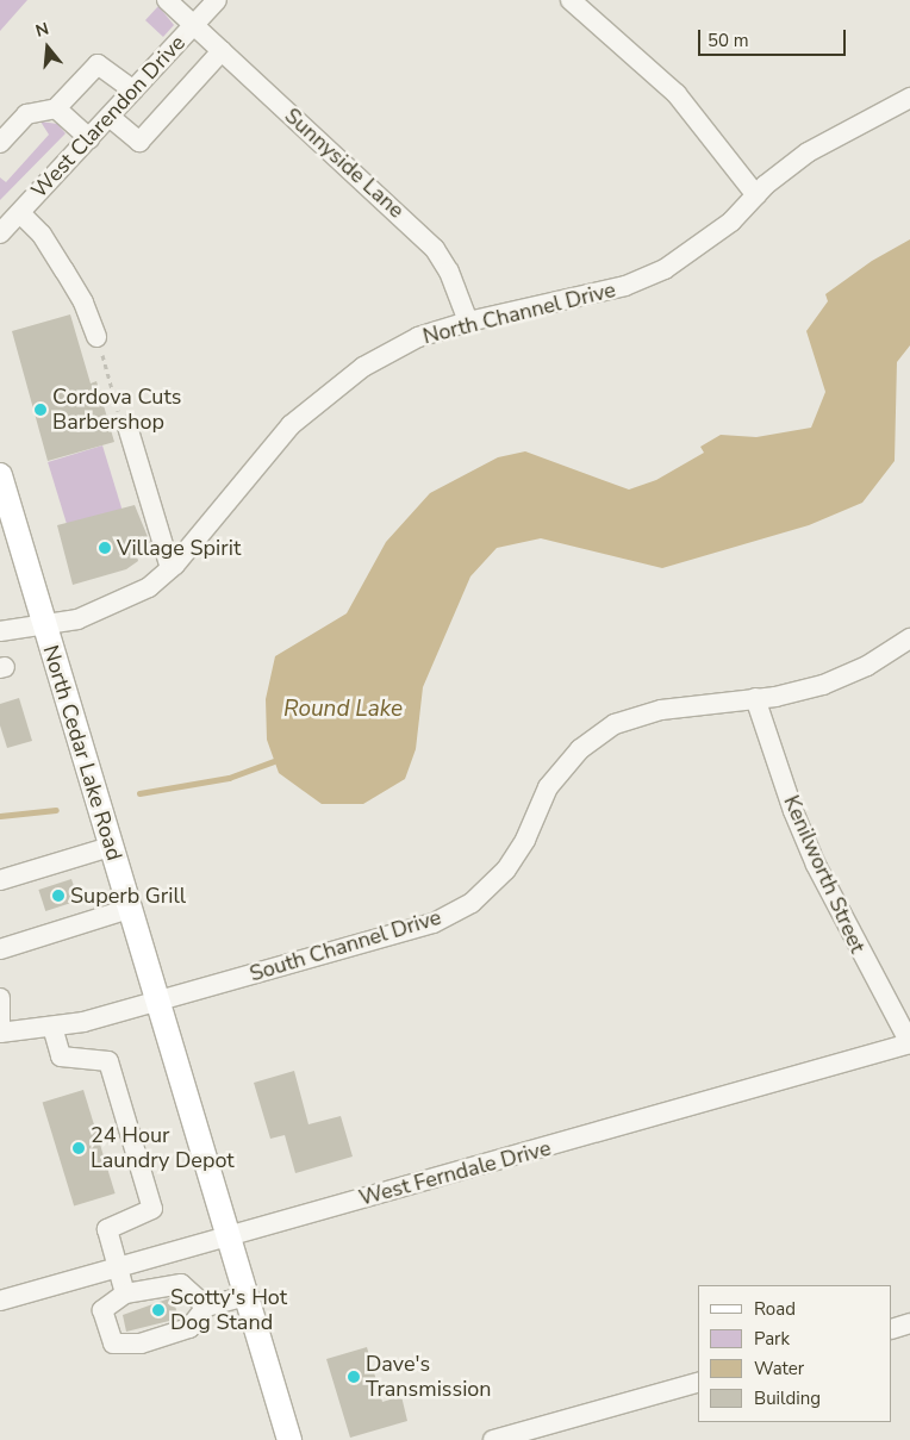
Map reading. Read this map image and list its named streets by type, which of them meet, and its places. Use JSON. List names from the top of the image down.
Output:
{
  "streets": {
    "main road": ["North Cedar Lake Road"],
    "street": [
      "West Clarendon Drive",
      "Sunnyside Lane",
      "North Channel Drive",
      "Kenilworth Street",
      "South Channel Drive",
      "West Ferndale Drive"
    ]
  },
  "crossings": [
    ["West Clarendon Drive", "Sunnyside Lane"],
    ["Sunnyside Lane", "North Channel Drive"],
    ["North Channel Drive", "North Cedar Lake Road"],
    ["North Cedar Lake Road", "South Channel Drive"],
    ["North Cedar Lake Road", "West Ferndale Drive"],
    ["Kenilworth Street", "South Channel Drive"],
    ["Kenilworth Street", "West Ferndale Drive"]
  ],
  "water": ["Round Lake"],
  "places": [
    "Cordova Cuts Barbershop",
    "Village Spirit",
    "Superb Grill",
    "24 Hour Laundry Depot",
    "Scotty's Hot Dog Stand",
    "Dave's Transmission"
  ],
  "legend": [
    "Road",
    "Park",
    "Water",
    "Building"
  ],
  "scale_bar": "50 m",
  "north": "top"
}
